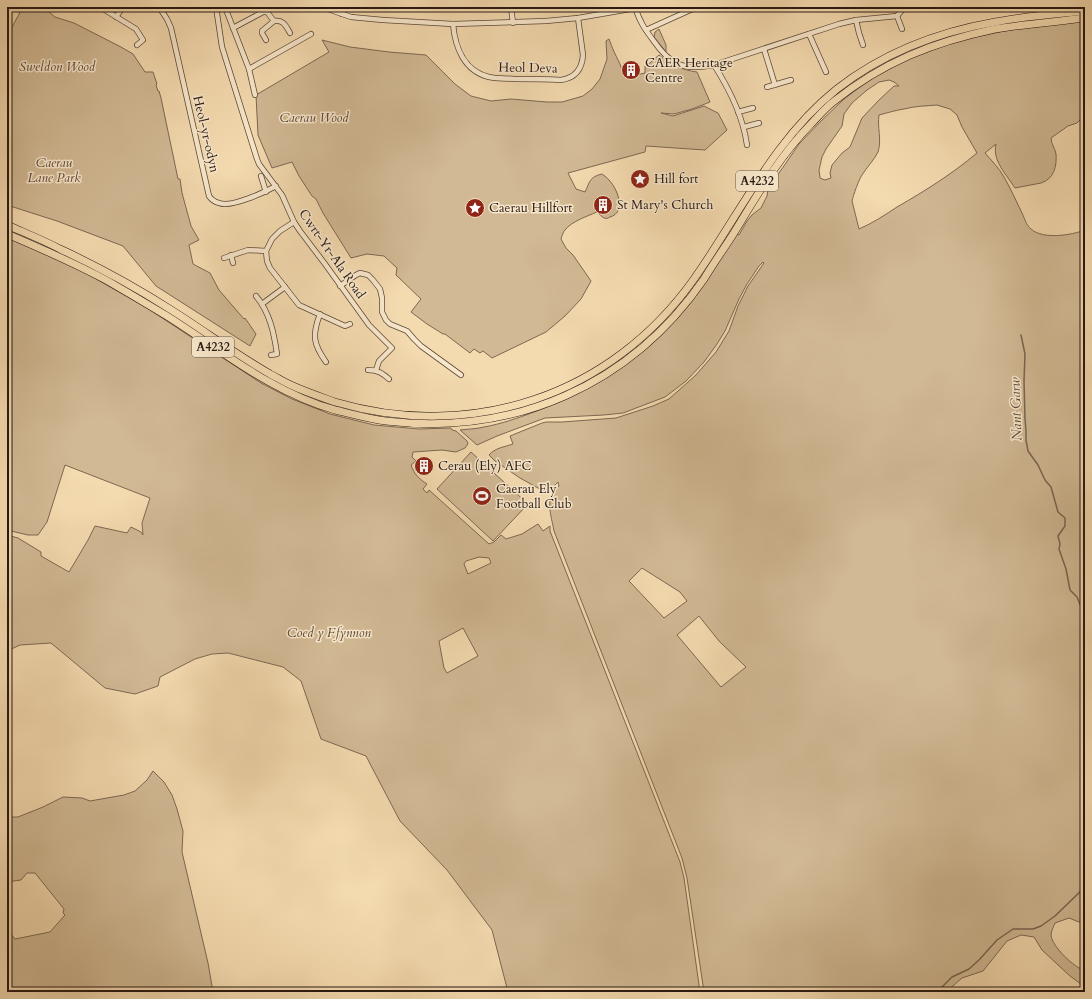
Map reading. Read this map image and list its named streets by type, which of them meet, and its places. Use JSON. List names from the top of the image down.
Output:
{
  "streets": {
    "main road": ["A4232"],
    "street": ["Heol Deva", "Heol-yr-odyn", "Cwrt-Yr-Ala Road"]
  },
  "crossings": [
    ["Heol-yr-odyn", "Cwrt-Yr-Ala Road"]
  ],
  "water": ["Nant Garw"],
  "parks": [
    "Sweldon Wood",
    "Caerau Wood",
    "Caerau Lane Park",
    "Coed y Ffynnon"
  ],
  "places": {
    "building": ["CAER Heritage Centre", "St Mary's Church", "Cerau (Ely) AFC"],
    "place": ["Hill fort", "Caerau Hillfort"],
    "sports": ["Caerau Ely Football Club"]
  }
}
